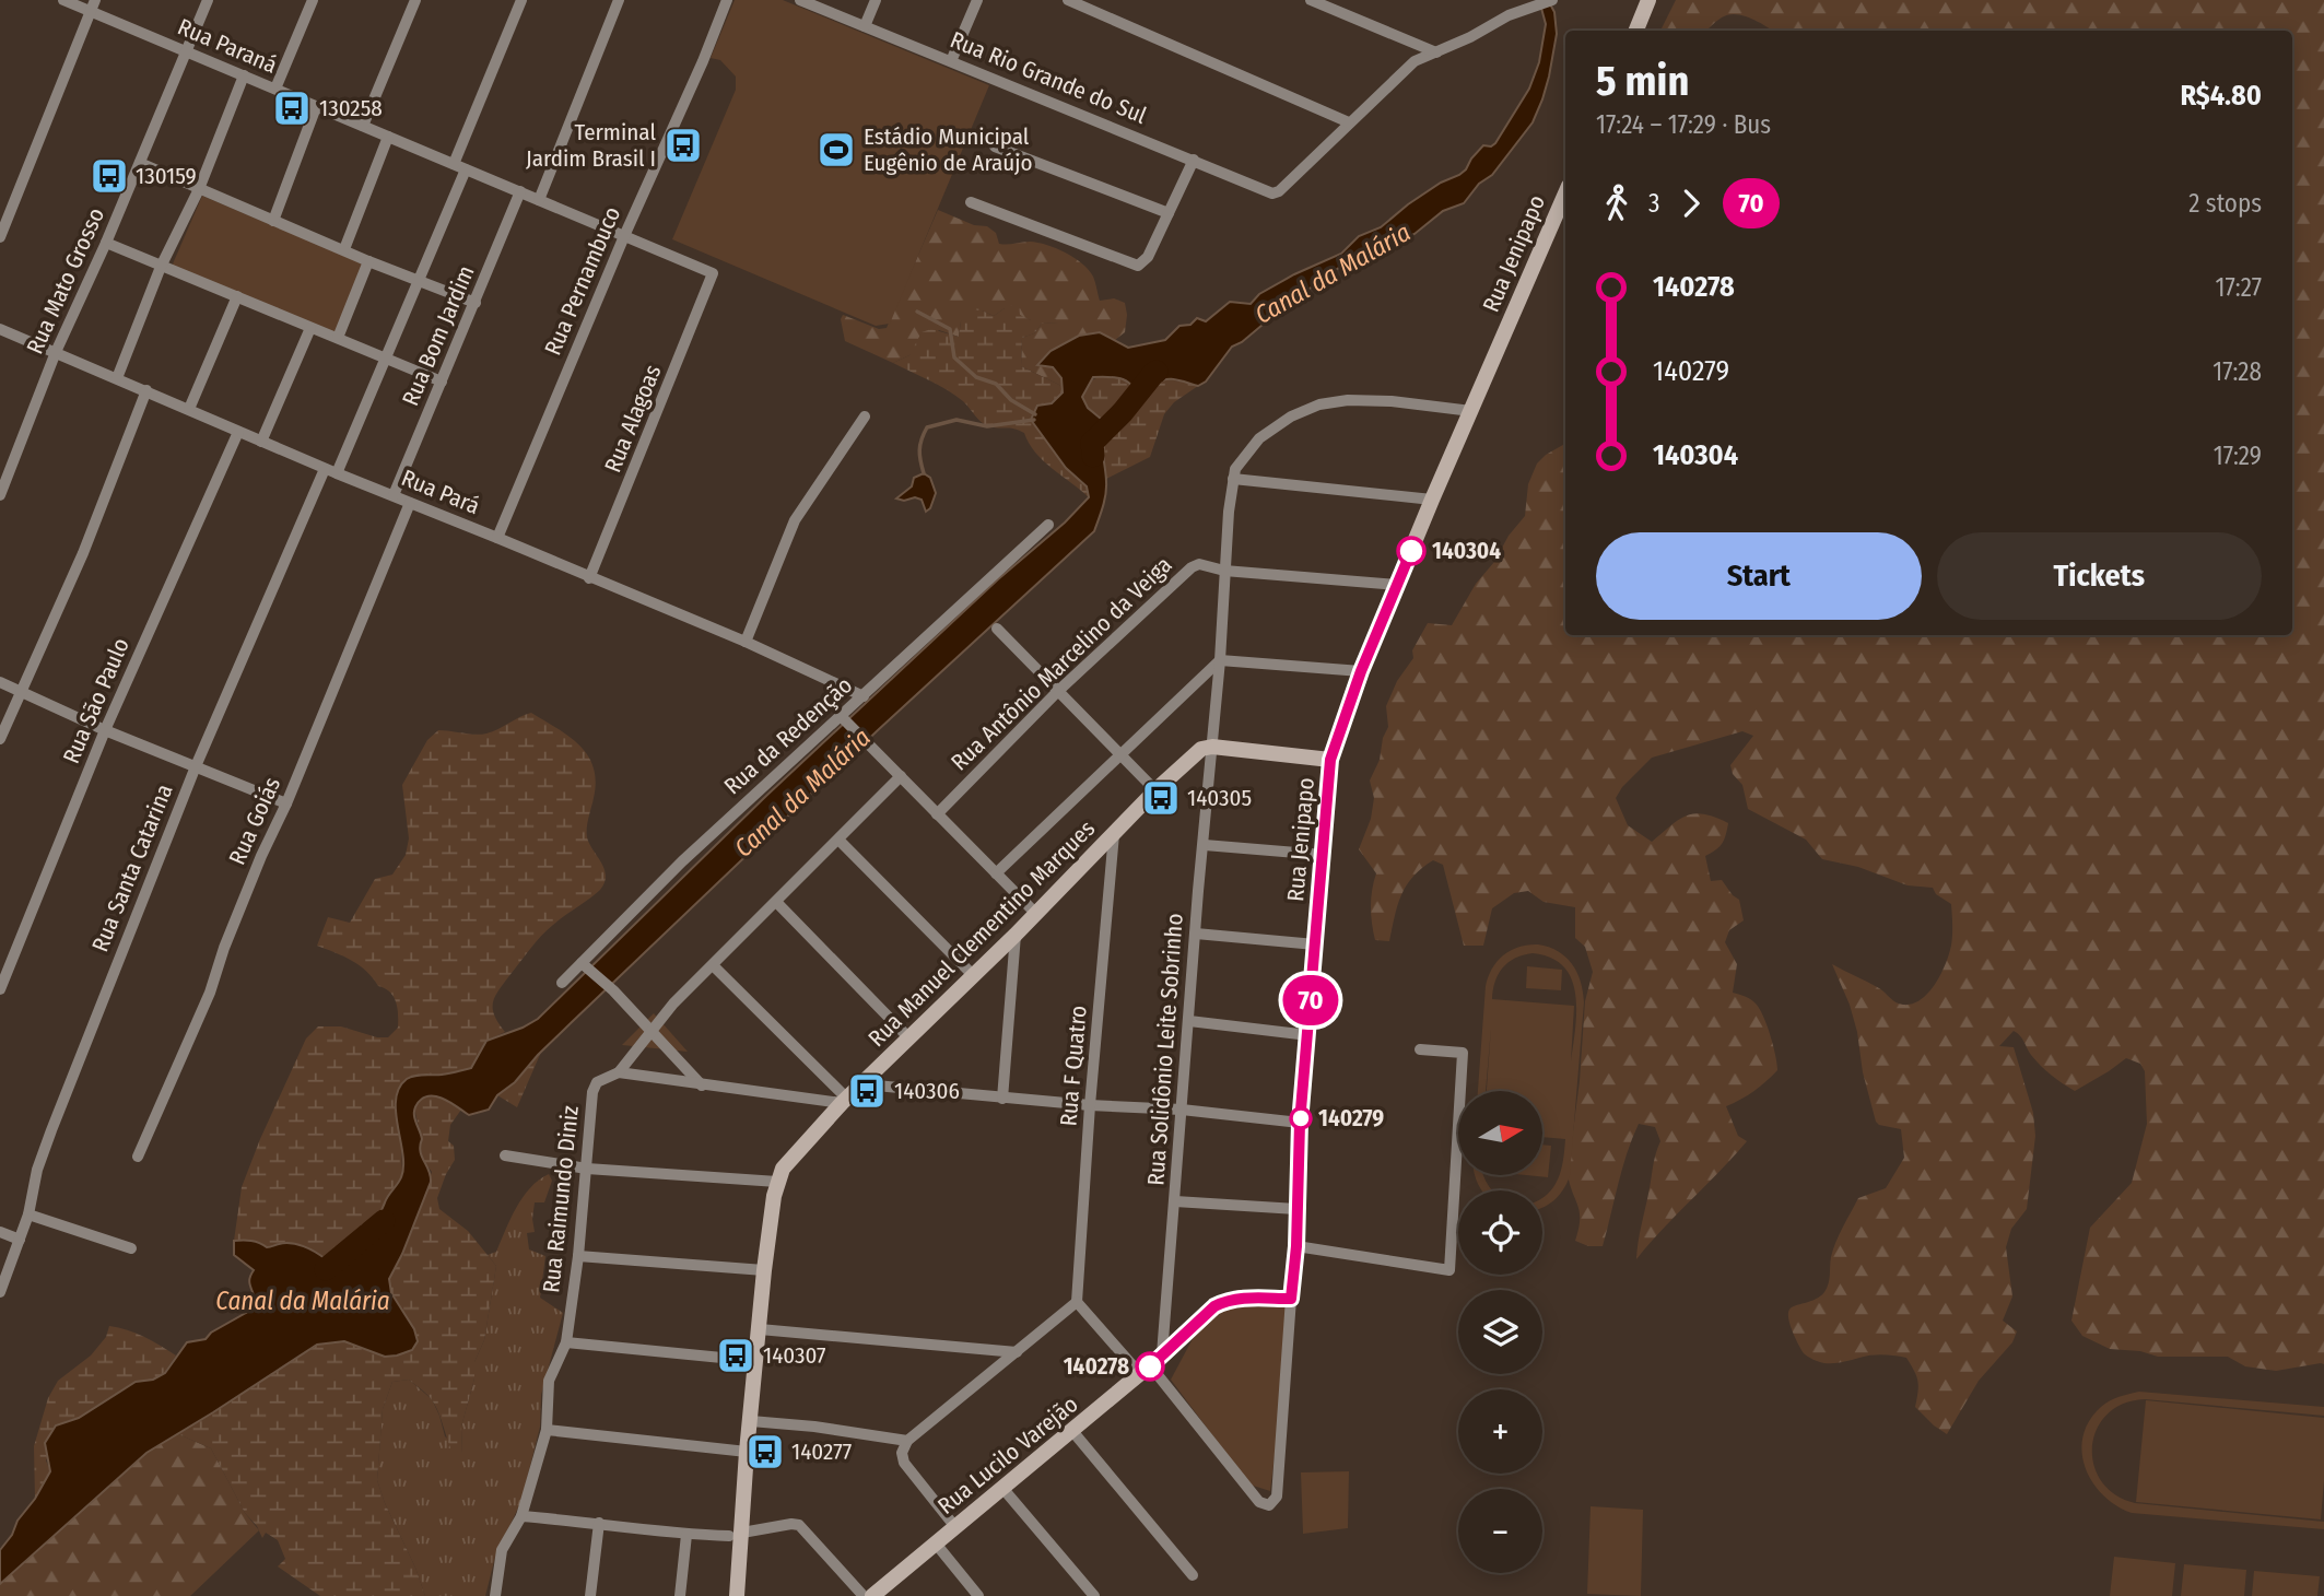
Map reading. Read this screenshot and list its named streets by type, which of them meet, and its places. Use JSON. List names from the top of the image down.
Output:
{
  "streets": {
    "street": [
      "Rua Paraná",
      "Rua Rio Grande do Sul",
      "Rua Jenipapo",
      "Rua Mato Grosso",
      "Rua Pernambuco",
      "Rua Bom Jardim",
      "Rua Alagoas",
      "Rua Pará",
      "Rua Antônio Marcelino da Veiga",
      "Rua São Paulo",
      "Rua da Redenção",
      "Rua Goiás",
      "Rua Santa Catarina",
      "Rua Manuel Clementino Marques",
      "Rua Solidônio Leite Sobrinho",
      "Rua F Quatro",
      "Rua Raimundo Diniz",
      "Rua Lucilo Varejão"
    ]
  },
  "crossings": [
    ["Rua Paraná", "Rua Mato Grosso"],
    ["Rua Paraná", "Rua Pernambuco"],
    ["Rua Paraná", "Rua Bom Jardim"],
    ["Rua Paraná", "Rua Alagoas"],
    ["Rua Jenipapo", "Rua Antônio Marcelino da Veiga"],
    ["Rua Jenipapo", "Rua Solidônio Leite Sobrinho"],
    ["Rua Jenipapo", "Rua Lucilo Varejão"],
    ["Rua Mato Grosso", "Rua Pará"],
    ["Rua Pernambuco", "Rua Pará"],
    ["Rua Bom Jardim", "Rua Pará"],
    ["Rua Alagoas", "Rua Pará"],
    ["Rua Pará", "Rua São Paulo"],
    ["Rua Pará", "Rua da Redenção"],
    ["Rua Pará", "Rua Goiás"],
    ["Rua Pará", "Rua Santa Catarina"],
    ["Rua Antônio Marcelino da Veiga", "Rua Solidônio Leite Sobrinho"],
    ["Rua Manuel Clementino Marques", "Rua Solidônio Leite Sobrinho"],
    ["Rua Manuel Clementino Marques", "Rua F Quatro"],
    ["Rua Solidônio Leite Sobrinho", "Rua Lucilo Varejão"]
  ],
  "water": ["Canal da Malária"],
  "places": {
    "bus stop": [
      "130258",
      "Terminal Jardim Brasil I",
      "130159",
      "140305",
      "140306",
      "140307",
      "140277"
    ],
    "sports": ["Estádio Municipal Eugênio de Araújo"],
    "other": ["140304", "140279", "140278"]
  },
  "lines": ["bus line 70"],
  "north": "right",
  "page": {
    "on_map": "70",
    "heading": ["5 min", "17:24 – 17:29 · Bus", "R$4.80"],
    "legs": ["3", "70", "2 stops"],
    "list": [
      {
        "name": "140278",
        "value": "17:27"
      },
      {
        "name": "140279",
        "value": "17:28"
      },
      {
        "name": "140304",
        "value": "17:29"
      }
    ],
    "buttons": ["Start", "Tickets"],
    "map_buttons": ["+", "−"]
  }
}
